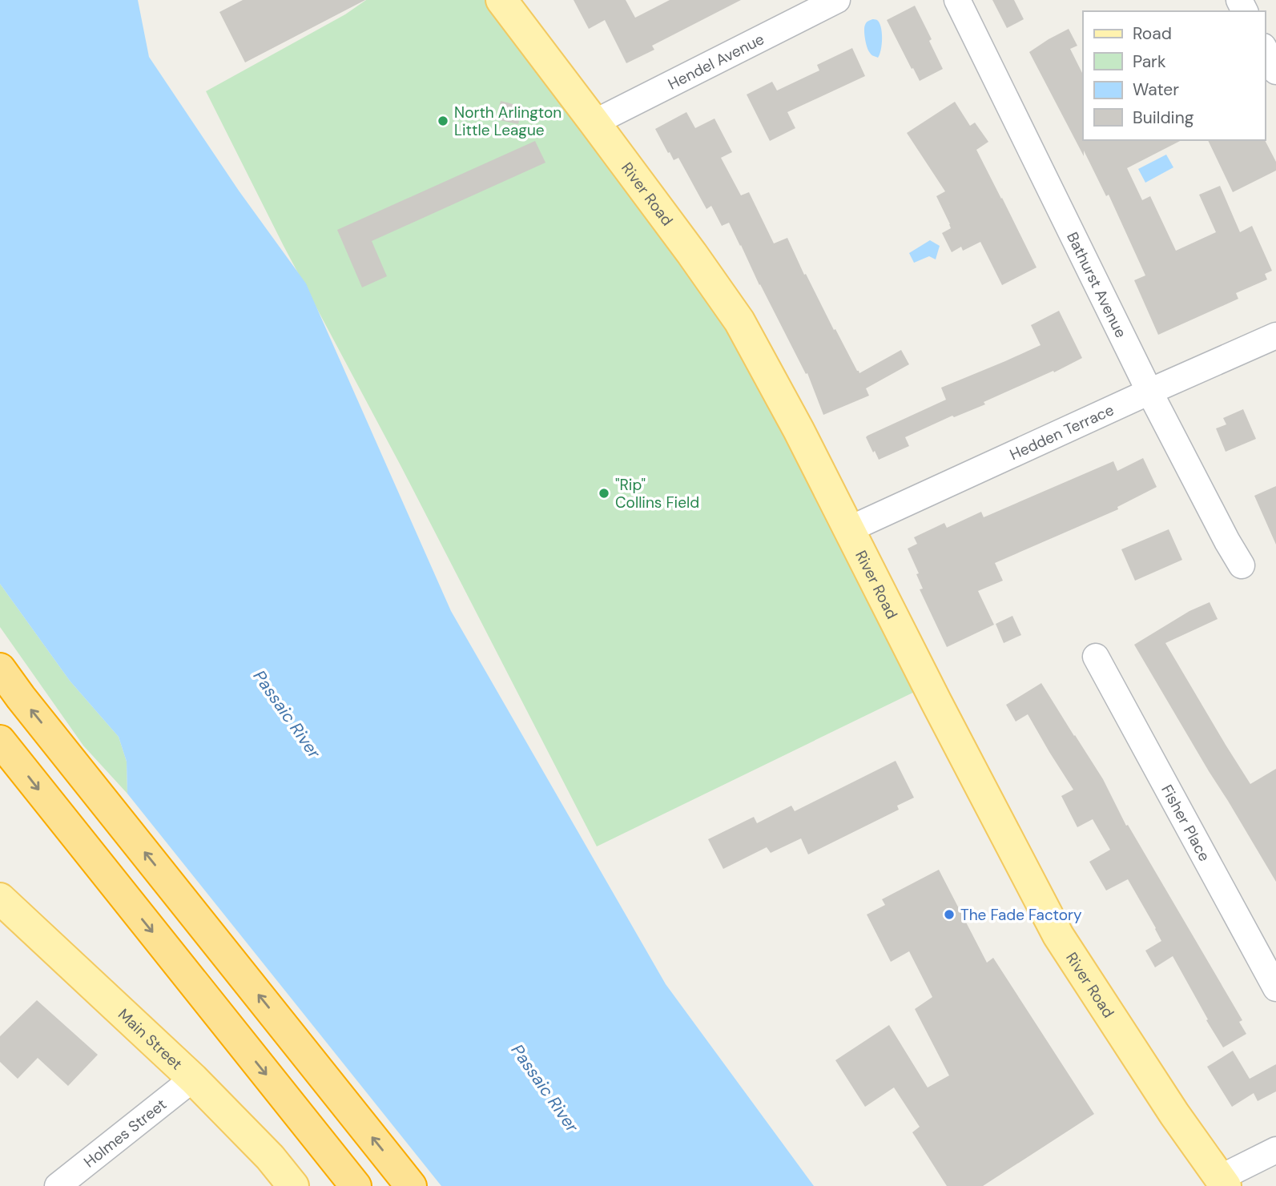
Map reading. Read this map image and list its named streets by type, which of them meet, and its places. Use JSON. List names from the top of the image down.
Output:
{
  "streets": {
    "main road": ["River Road", "Main Street"],
    "street": [
      "Hendel Avenue",
      "Bathurst Avenue",
      "Hedden Terrace",
      "Fisher Place",
      "Holmes Street"
    ]
  },
  "crossings": [
    ["Hendel Avenue", "River Road"],
    ["River Road", "Hedden Terrace"],
    ["Bathurst Avenue", "Hedden Terrace"],
    ["Main Street", "Holmes Street"]
  ],
  "water": ["Passaic River"],
  "places": ["North Arlington Little League", "\"Rip\" Collins Field", "The Fade Factory"],
  "legend": [
    "Road",
    "Park",
    "Water",
    "Building"
  ]
}
